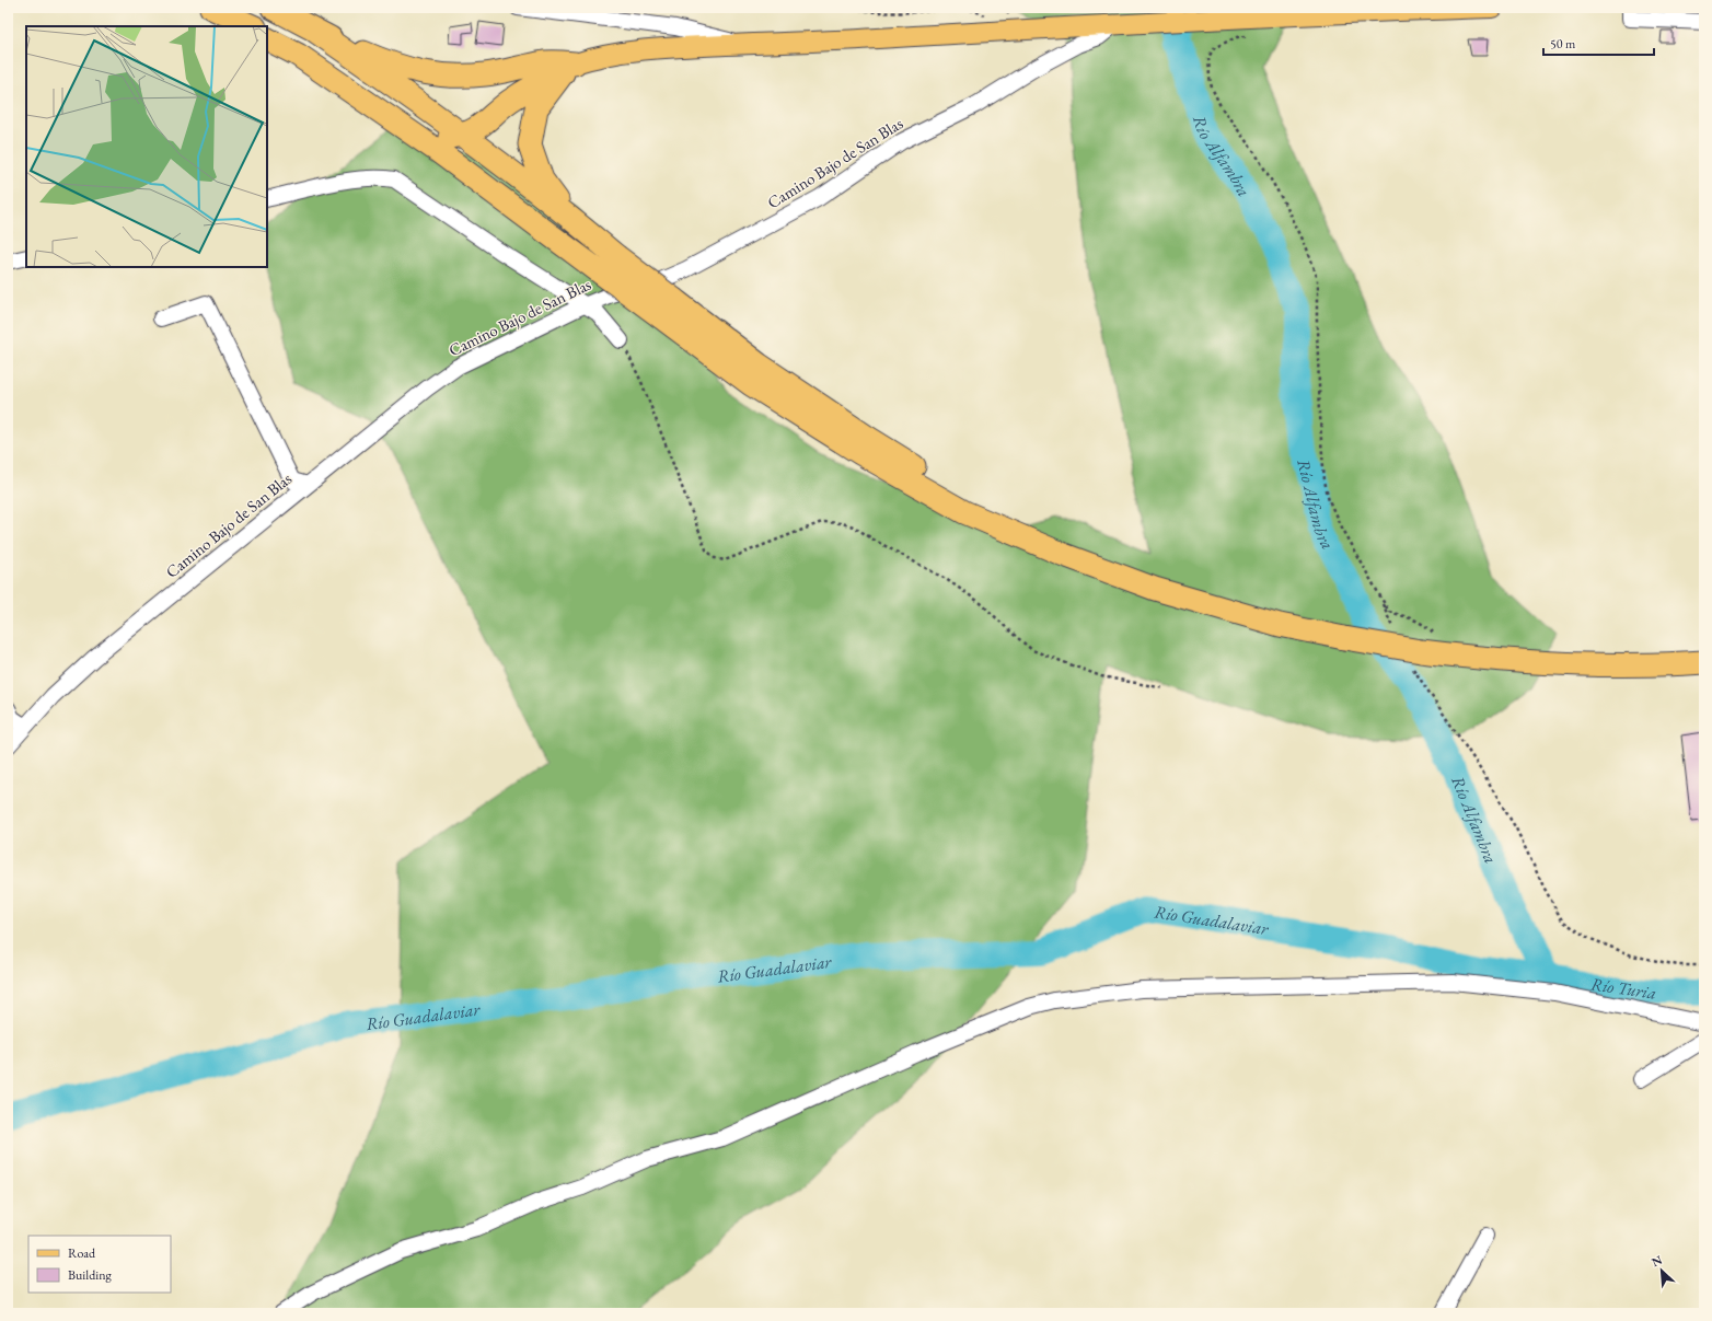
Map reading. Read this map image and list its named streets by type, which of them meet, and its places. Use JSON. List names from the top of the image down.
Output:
{
  "streets": {
    "street": ["Camino Bajo de San Blas"]
  },
  "water": ["Río Alfambra", "Río Guadalaviar", "Río Turia"],
  "legend": ["Road", "Building"],
  "scale_bar": "50 m",
  "north": "top left"
}
